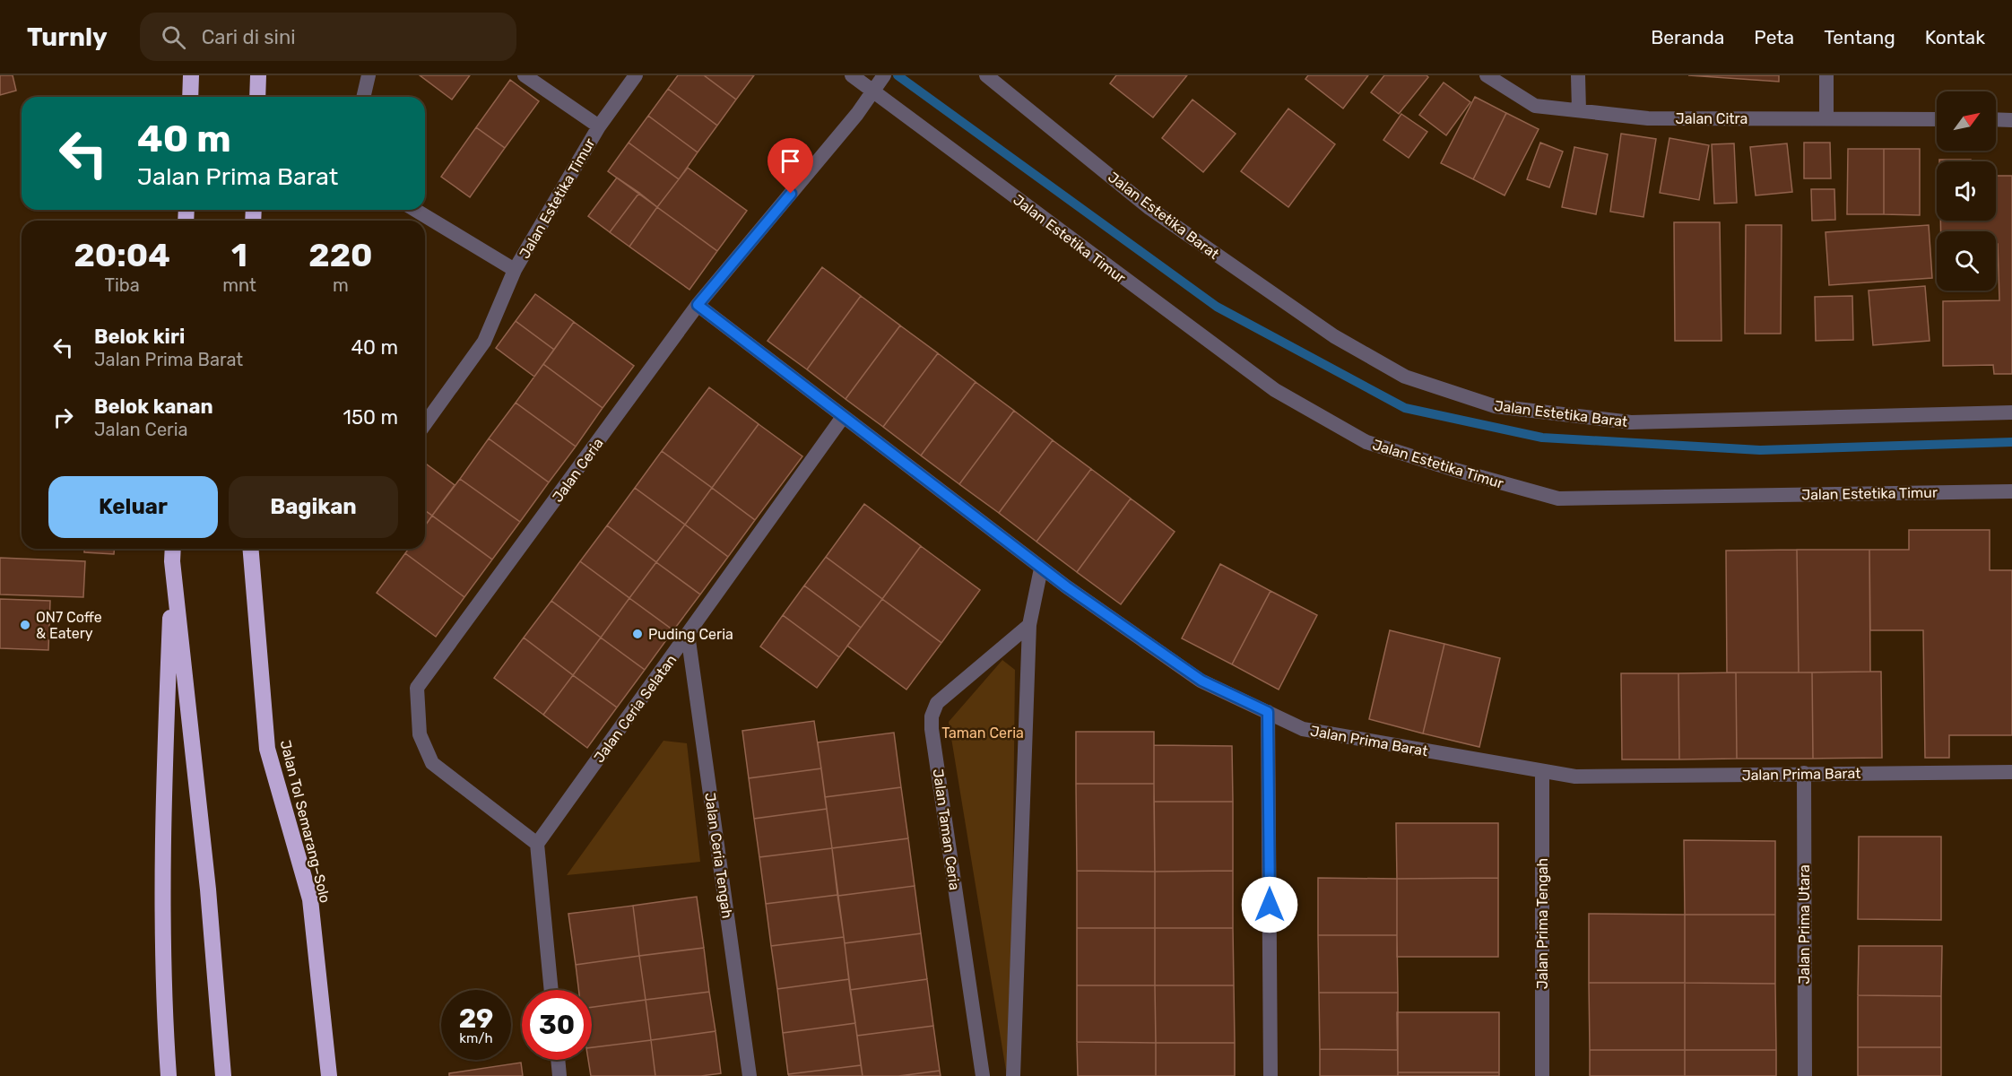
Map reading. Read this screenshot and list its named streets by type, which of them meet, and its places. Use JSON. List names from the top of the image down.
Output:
{
  "streets": {
    "highway": ["Jalan Tol Semarang–Solo"],
    "street": [
      "Jalan Citra",
      "Jalan Estetika Timur",
      "Jalan Estetika Barat",
      "Jalan Ceria",
      "Jalan Ceria Selatan",
      "Jalan Prima Barat",
      "Jalan Taman Ceria",
      "Jalan Ceria Tengah",
      "Jalan Prima Tengah",
      "Jalan Prima Utara"
    ]
  },
  "crossings": [
    ["Jalan Estetika Timur", "Jalan Ceria"],
    ["Jalan Ceria", "Jalan Ceria Selatan"],
    ["Jalan Ceria", "Jalan Prima Barat"],
    ["Jalan Ceria Selatan", "Jalan Prima Barat"],
    ["Jalan Ceria Selatan", "Jalan Ceria Tengah"],
    ["Jalan Prima Barat", "Jalan Prima Tengah"],
    ["Jalan Prima Barat", "Jalan Prima Utara"]
  ],
  "parks": ["Taman Ceria"],
  "places": ["ON7 Coffe & Eatery", "Puding Ceria"],
  "north": "top right",
  "page": {
    "header": "Turnly",
    "search": "Cari di sini",
    "nav": [
      "Beranda",
      "Peta",
      "Tentang",
      "Kontak"
    ],
    "turn": ["40 m", "Jalan Prima Barat"],
    "eta": [
      "20:04",
      "Tiba",
      "1",
      "mnt",
      "220",
      "m"
    ],
    "list": [
      {
        "name": "Belok kiri",
        "note": "Jalan Prima Barat",
        "value": "40 m"
      },
      {
        "name": "Belok kanan",
        "note": "Jalan Ceria",
        "value": "150 m"
      }
    ],
    "buttons": ["Keluar", "Bagikan"],
    "speed": "29 km/h",
    "limit": "30"
  }
}
